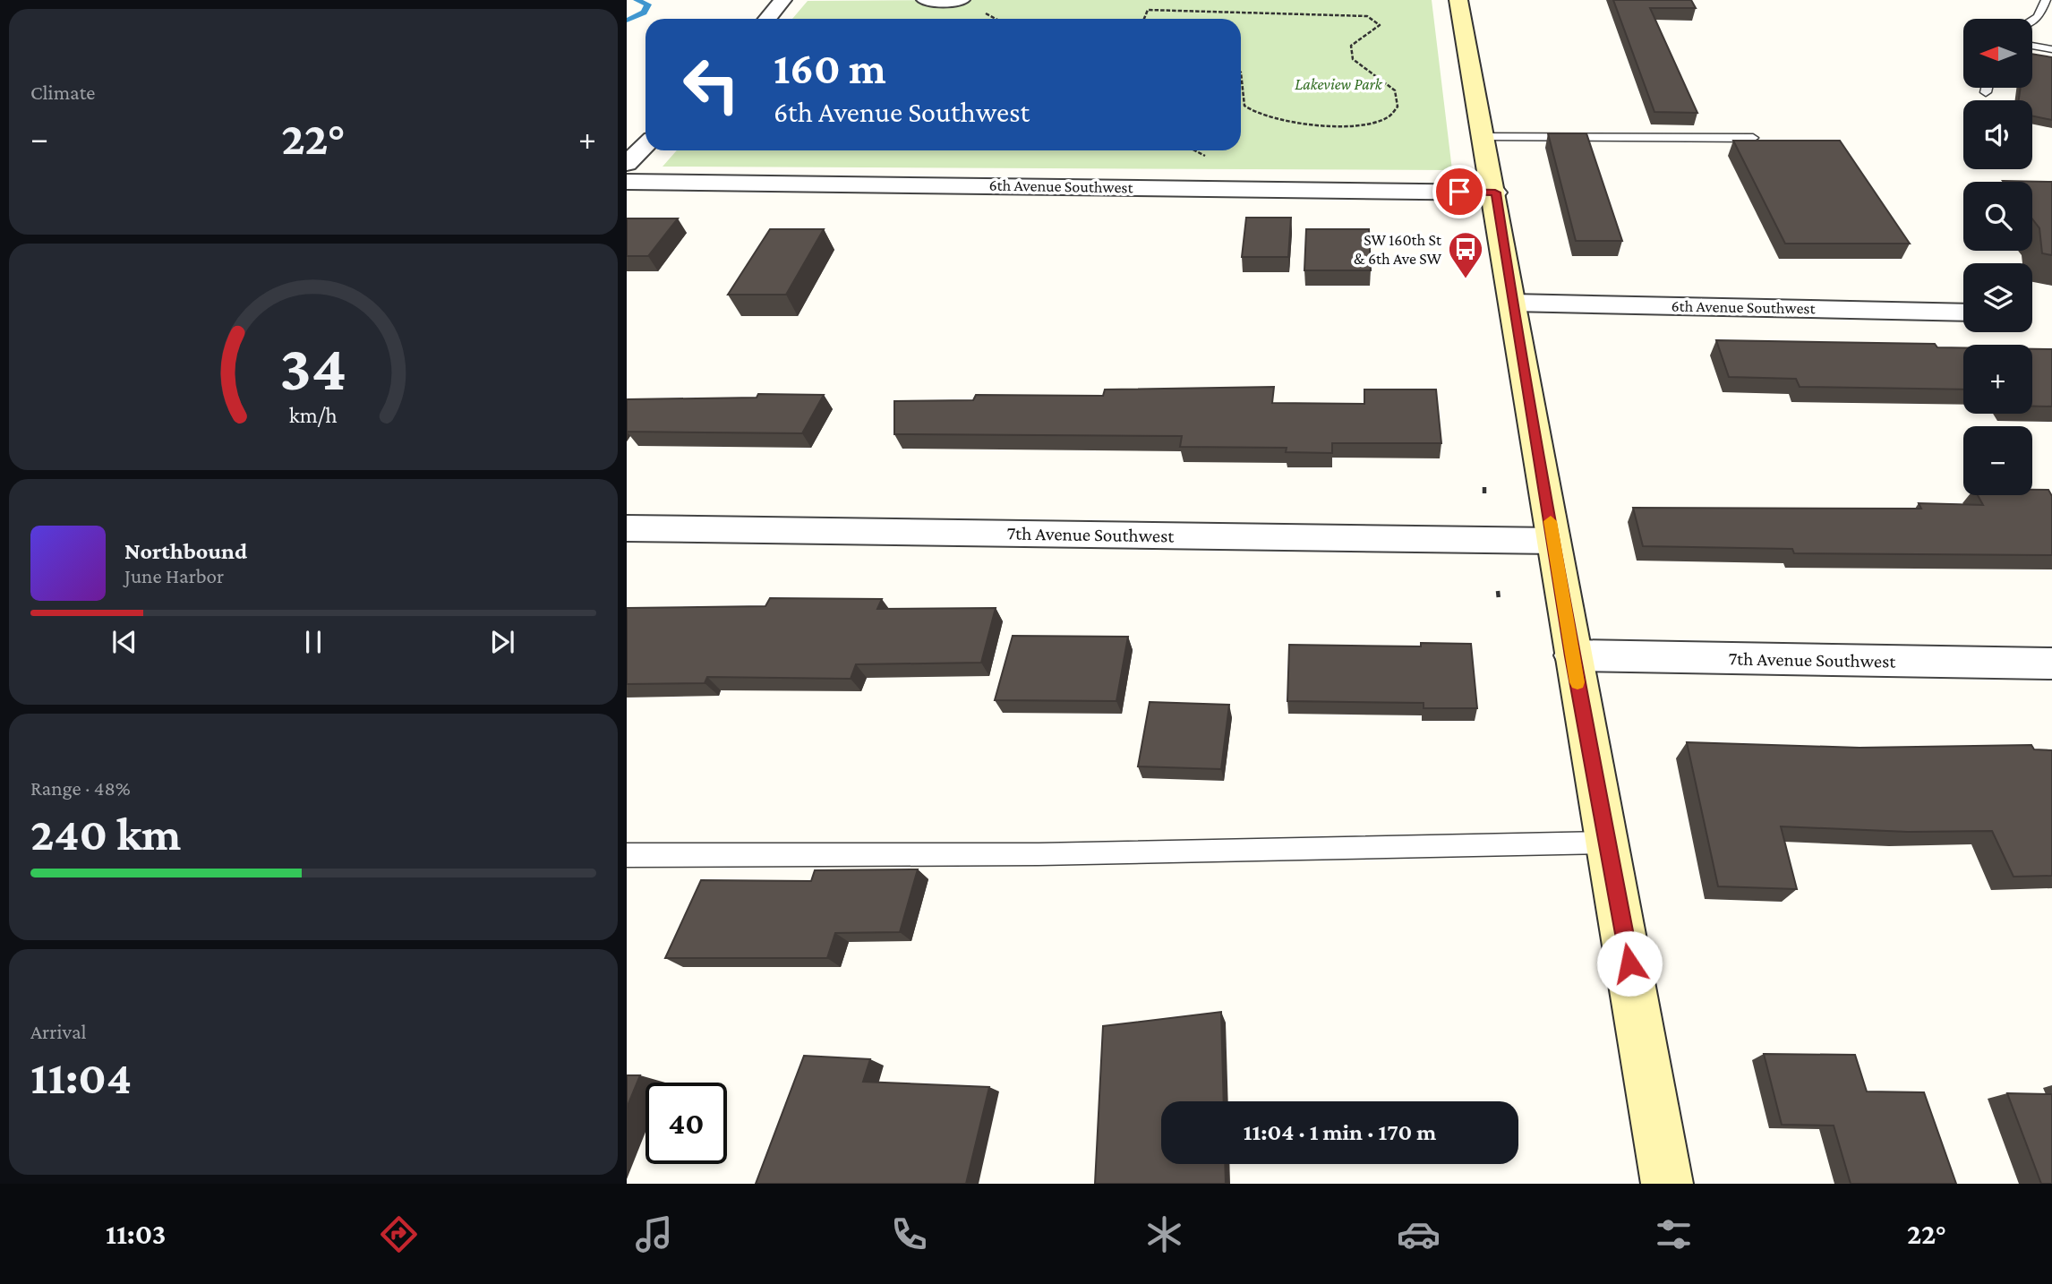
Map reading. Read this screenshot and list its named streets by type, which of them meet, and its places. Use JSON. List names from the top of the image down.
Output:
{
  "streets": {
    "street": ["6th Avenue Southwest", "7th Avenue Southwest"]
  },
  "parks": ["Lakeview Park"],
  "places": {
    "bus stop": ["SW 160th St & 6th Ave SW"]
  },
  "north": "left",
  "page": {
    "tile": [
      "Climate",
      ["Range · 48%", "240 km"],
      ["Arrival", "11:04"]
    ],
    "map_buttons": ["+", "−"],
    "turn": ["160 m", "6th Avenue Southwest"],
    "heat": ["−", "22°", "+"],
    "song": ["Northbound", "June Harbor"],
    "limit": "40",
    "trip": "11:04 · 1 min · 170 m",
    "tabs": ["11:03", "22°"],
    "gauge": ["34", "km/h"]
  }
}
